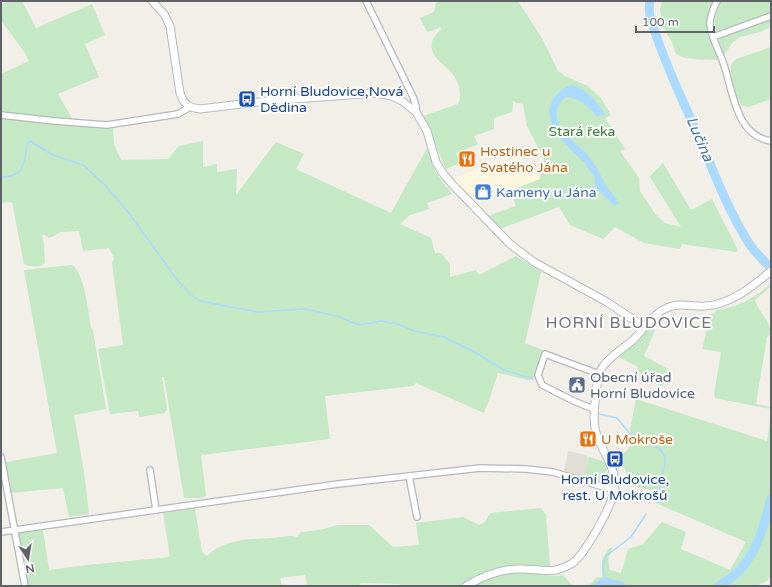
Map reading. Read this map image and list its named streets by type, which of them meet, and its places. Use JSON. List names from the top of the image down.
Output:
{
  "districts": ["HORNÍ BLUDOVICE"],
  "water": ["Lučina"],
  "parks": ["Stará řeka"],
  "places": {
    "bus stop": ["Horní Bludovice,Nová Dědina", "Horní Bludovice, rest. U Mokrošů"],
    "restaurant": ["Hostinec u Svatého Jána", "U Mokroše"],
    "shop": ["Kameny u Jána"],
    "public building": ["Obecní úřad Horní Bludovice"]
  },
  "scale_bar": "100 m",
  "north": "bottom"
}
